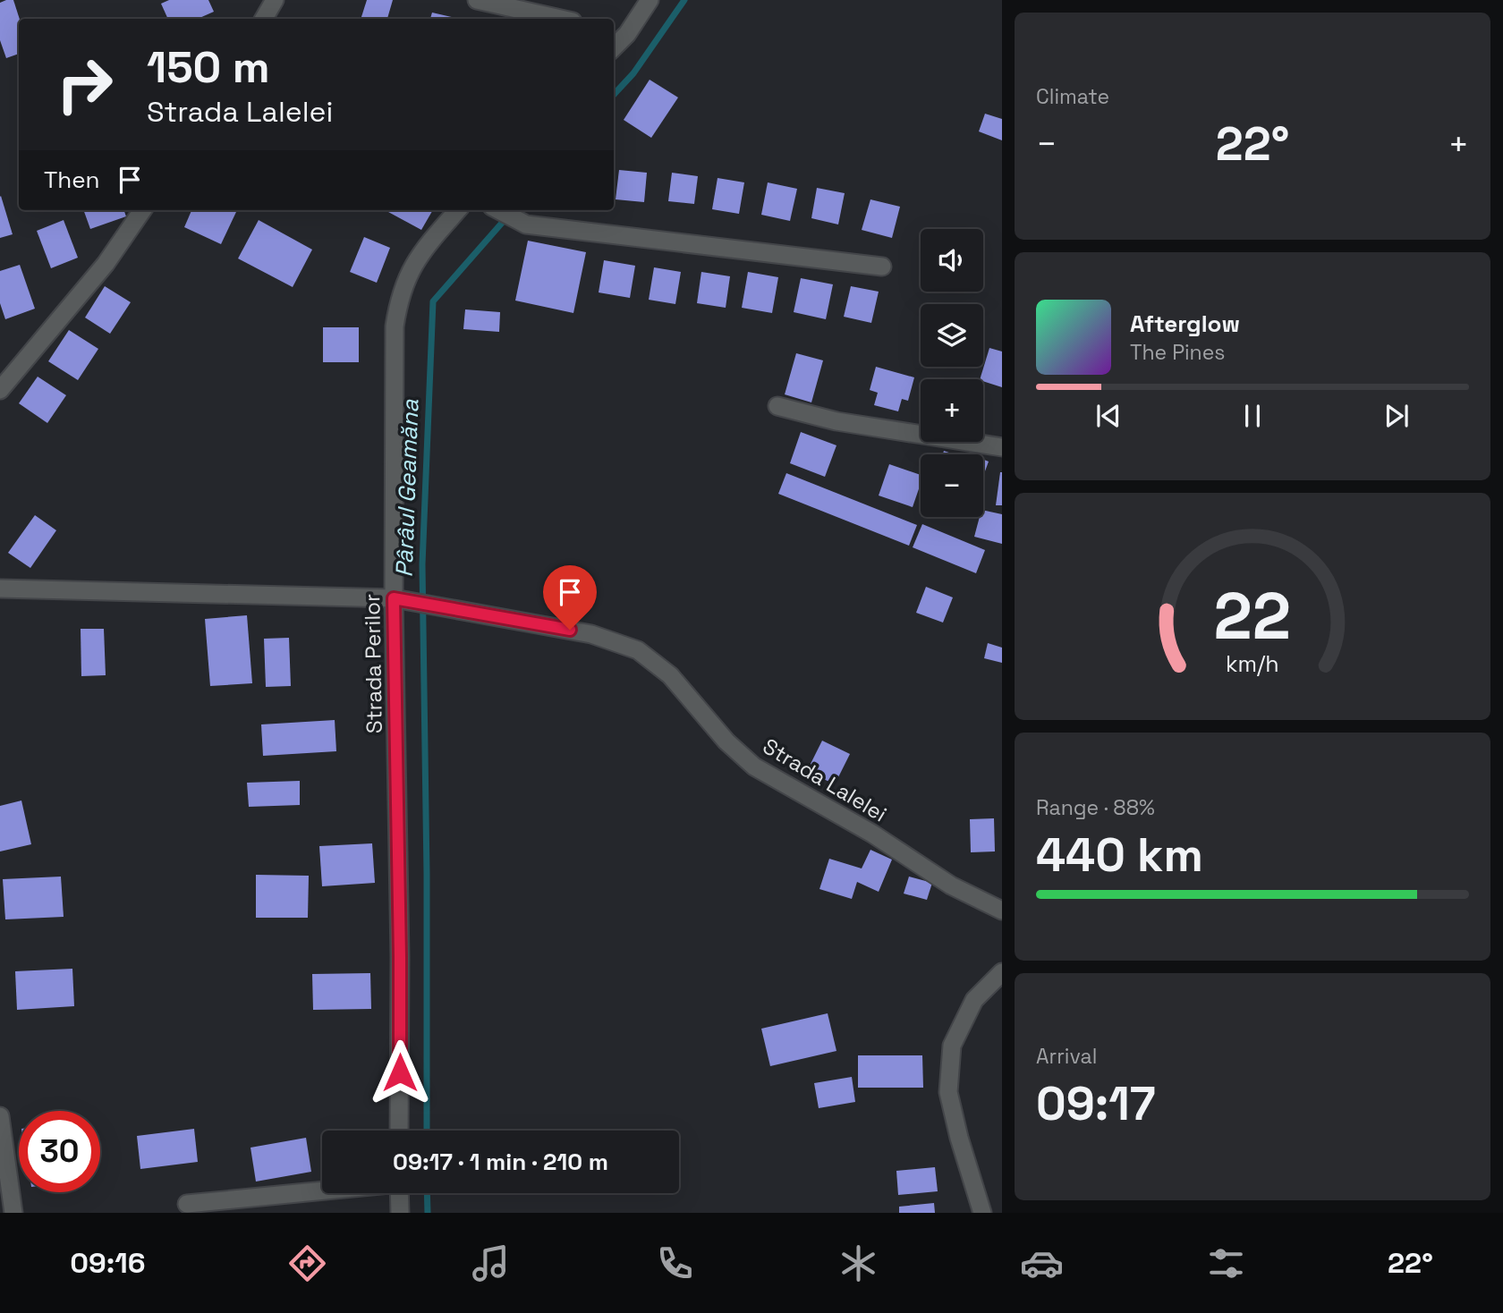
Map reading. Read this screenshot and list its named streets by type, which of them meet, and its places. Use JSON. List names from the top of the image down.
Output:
{
  "streets": {
    "street": ["Strada Perilor", "Strada Lalelei"]
  },
  "crossings": [
    ["Strada Perilor", "Strada Lalelei"]
  ],
  "water": ["Pârâul Geamăna"],
  "page": {
    "tile": [
      "Climate",
      ["Range · 88%", "440 km"],
      ["Arrival", "09:17"]
    ],
    "turn": ["150 m", "Strada Lalelei"],
    "heat": ["−", "22°", "+"],
    "then": "Then",
    "map_buttons": ["+", "−"],
    "song": ["Afterglow", "The Pines"],
    "limit": "30",
    "trip": "09:17 · 1 min · 210 m",
    "tabs": ["09:16", "22°"],
    "gauge": ["22", "km/h"]
  }
}
